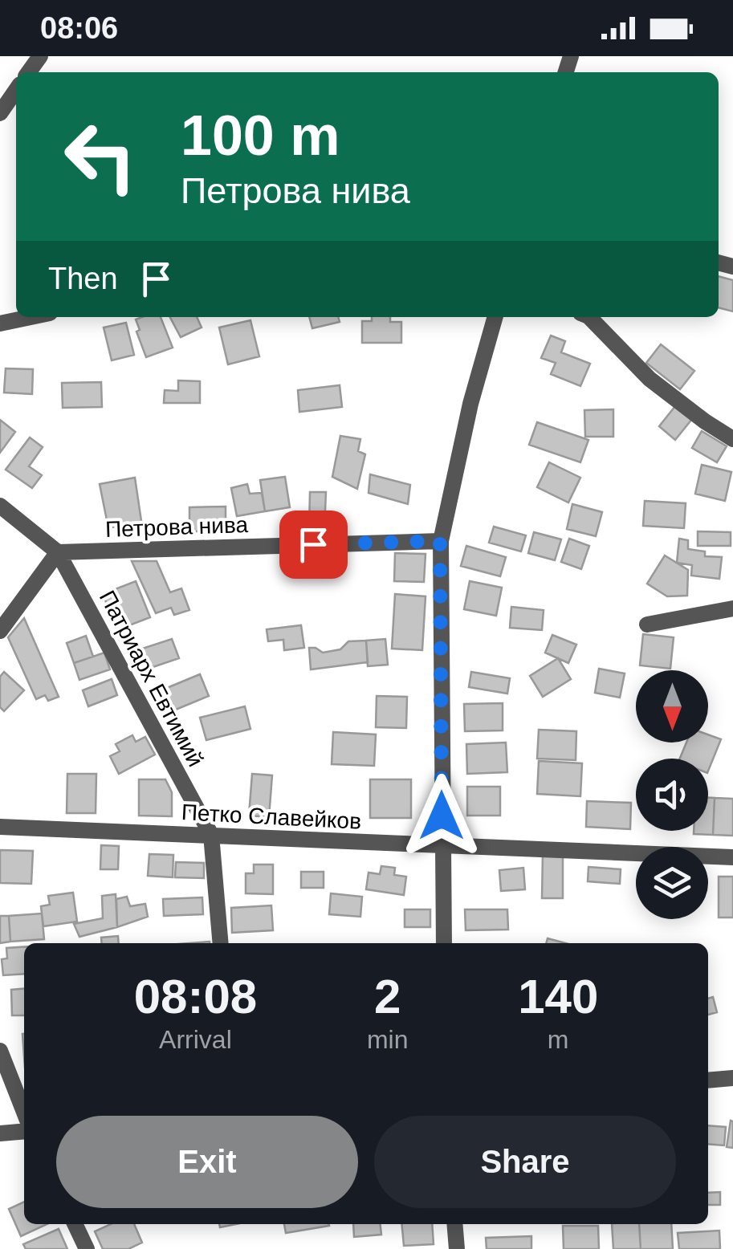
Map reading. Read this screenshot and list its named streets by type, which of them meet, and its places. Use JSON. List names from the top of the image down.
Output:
{
  "streets": {
    "street": ["Петрова нива", "Патриарх Евтимий", "Петко Славейков"]
  },
  "crossings": [
    ["Петрова нива", "Патриарх Евтимий"],
    ["Патриарх Евтимий", "Петко Славейков"]
  ],
  "north": "bottom",
  "page": {
    "status": "08:06",
    "turn": ["100 m", "Петрова нива"],
    "then": "Then",
    "eta": [
      "08:08",
      "Arrival",
      "2",
      "min",
      "140",
      "m"
    ],
    "buttons": ["Exit", "Share"]
  }
}
